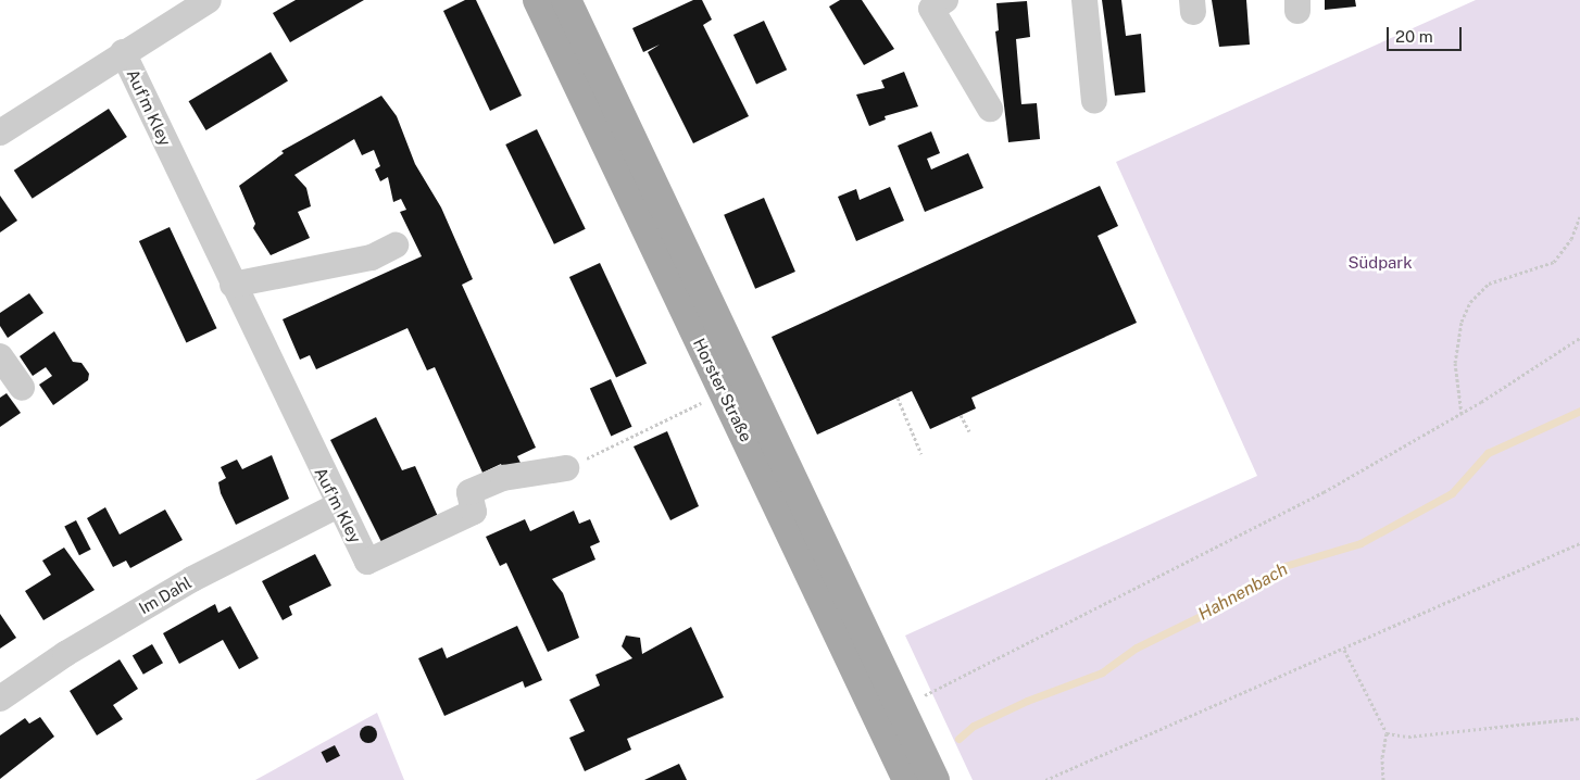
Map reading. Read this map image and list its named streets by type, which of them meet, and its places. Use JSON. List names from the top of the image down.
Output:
{
  "streets": {
    "main road": ["Horster Straße"],
    "street": ["Auf'm Kley", "Im Dahl"]
  },
  "crossings": [
    ["Auf'm Kley", "Im Dahl"]
  ],
  "water": ["Hahnenbach"],
  "parks": ["Südpark"],
  "scale_bar": "20 m"
}
